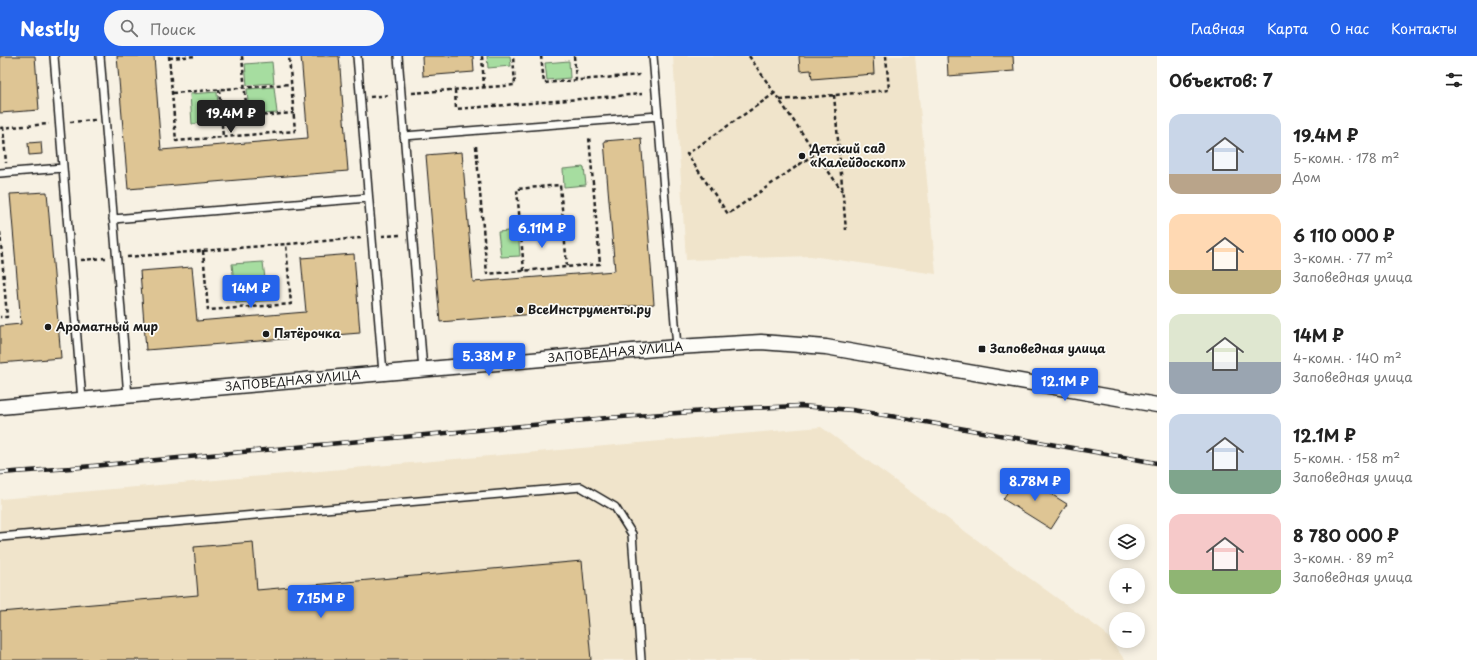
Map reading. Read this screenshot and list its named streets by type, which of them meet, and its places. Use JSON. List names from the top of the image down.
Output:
{
  "streets": {
    "street": ["ЗАПОВЕДНАЯ УЛИЦА"]
  },
  "places": {
    "other": [
      "Детский сад «Калейдоскоп»",
      "ВсеИнструменты.ру",
      "Ароматный мир",
      "Пятёрочка"
    ],
    "transit": ["Заповедная улица"]
  },
  "page": {
    "header": "Nestly",
    "search": "Поиск",
    "nav": [
      "Главная",
      "Карта",
      "О нас",
      "Контакты"
    ],
    "heading": "Объектов: 7",
    "price": [
      "19.4M ₽",
      "6.11M ₽",
      "14M ₽",
      "5.38M ₽",
      "12.1M ₽",
      "8.78M ₽",
      "7.15M ₽"
    ],
    "list": [
      {
        "name": "19.4M ₽",
        "note": "5-комн. · 178 m² · Дом"
      },
      {
        "name": "6 110 000 ₽",
        "note": "3-комн. · 77 m² · Заповедная улица"
      },
      {
        "name": "14M ₽",
        "note": "4-комн. · 140 m² · Заповедная улица"
      },
      {
        "name": "12.1M ₽",
        "note": "5-комн. · 158 m² · Заповедная улица"
      },
      {
        "name": "8 780 000 ₽",
        "note": "3-комн. · 89 m² · Заповедная улица"
      }
    ],
    "map_buttons": ["+", "−"]
  }
}
